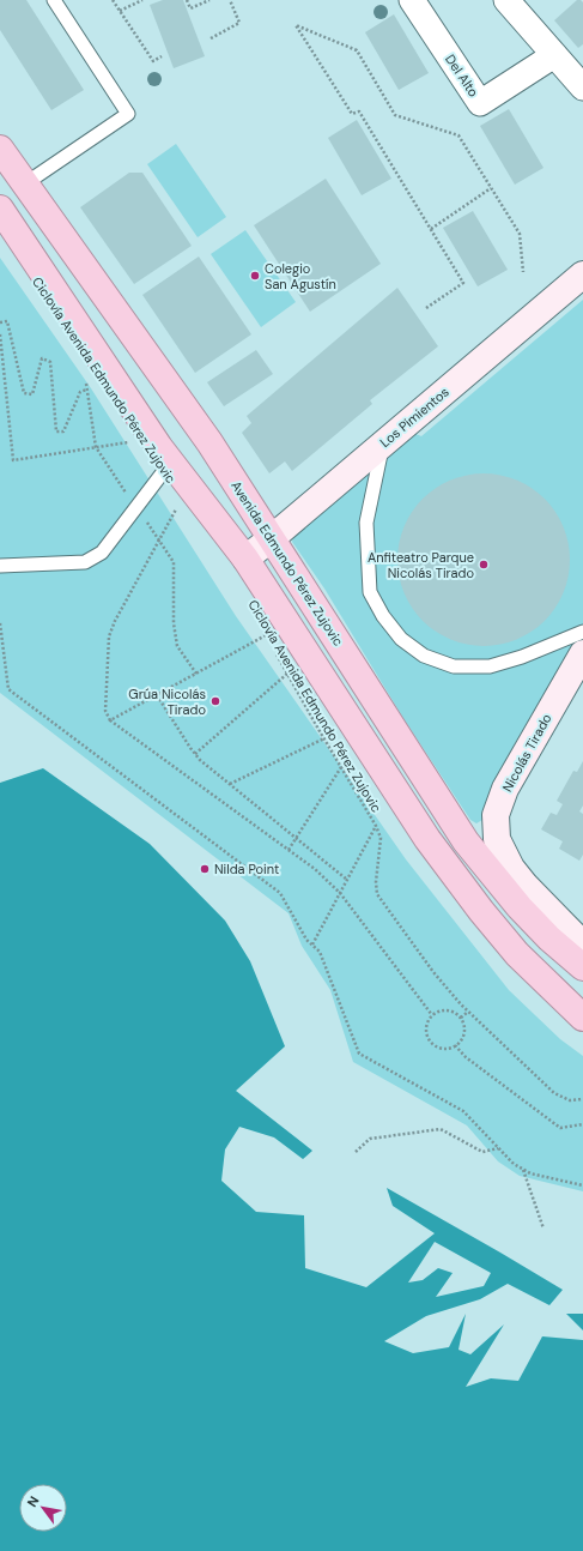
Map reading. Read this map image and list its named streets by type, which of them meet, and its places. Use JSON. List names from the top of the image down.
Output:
{
  "streets": {
    "highway": ["Avenida Edmundo Pérez Zujovic"],
    "main road": ["Los Pimientos", "Nicolás Tirado"],
    "street": ["Del Alto"],
    "path": ["Ciclovía Avenida Edmundo Pérez Zujovic"]
  },
  "crossings": [
    ["Los Pimientos", "Avenida Edmundo Pérez Zujovic"]
  ],
  "places": [
    "Colegio San Agustín",
    "Anfiteatro Parque Nicolás Tirado",
    "Grúa Nicolás Tirado",
    "Nilda Point"
  ],
  "north": "top left"
}
